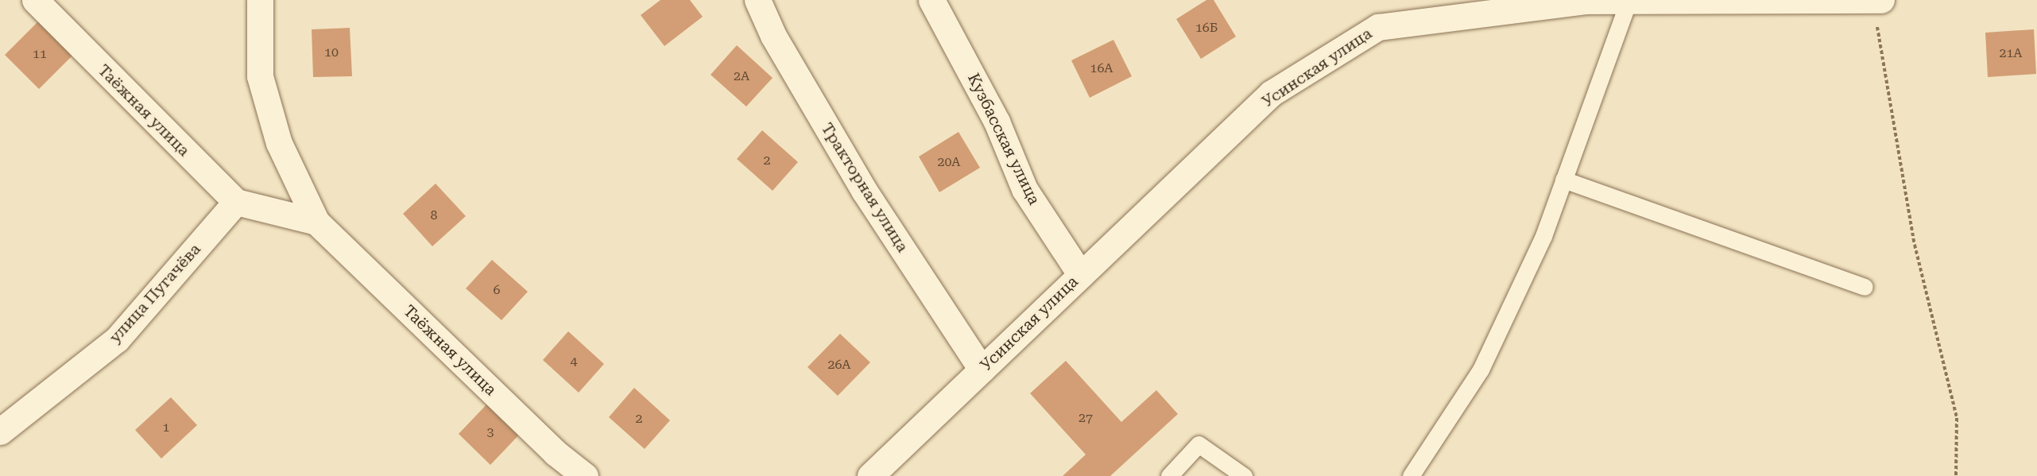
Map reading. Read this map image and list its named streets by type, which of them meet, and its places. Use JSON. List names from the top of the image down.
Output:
{
  "streets": {
    "street": [
      "Усинская улица",
      "Таёжная улица",
      "Кузбасская улица",
      "Тракторная улица",
      "улица Пугачёва"
    ]
  },
  "crossings": [
    ["Усинская улица", "Кузбасская улица"],
    ["Усинская улица", "Тракторная улица"],
    ["Таёжная улица", "улица Пугачёва"]
  ],
  "house_numbers": [
    "16Б",
    "10",
    "21А",
    "11",
    "16А",
    "2А",
    "2",
    "20А",
    "8",
    "6",
    "4",
    "26А",
    "27",
    "2",
    "1",
    "3"
  ]
}
